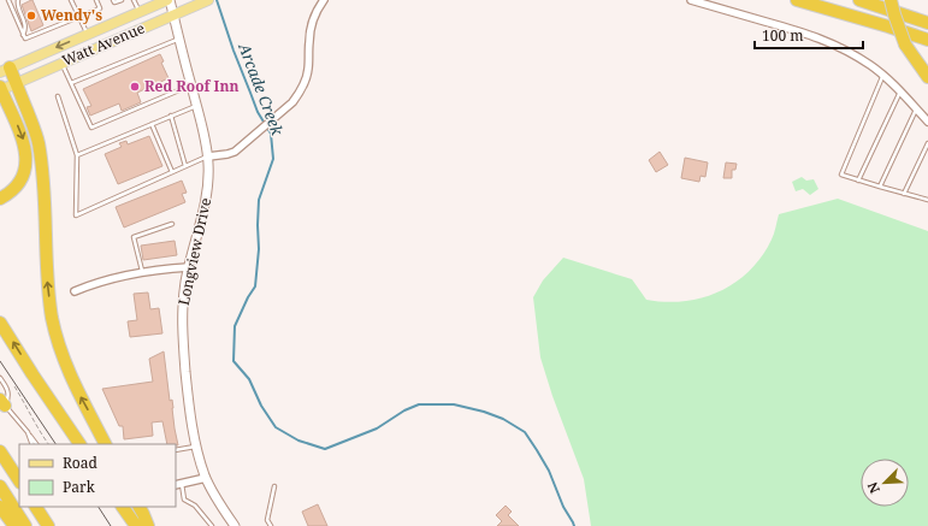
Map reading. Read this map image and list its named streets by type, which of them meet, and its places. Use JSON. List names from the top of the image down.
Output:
{
  "streets": {
    "main road": ["Watt Avenue"],
    "street": ["Longview Drive"]
  },
  "crossings": [
    ["Watt Avenue", "Longview Drive"]
  ],
  "water": ["Arcade Creek"],
  "places": ["Wendy's", "Red Roof Inn"],
  "legend": ["Road", "Park"],
  "scale_bar": "100 m",
  "north": "bottom left"
}
